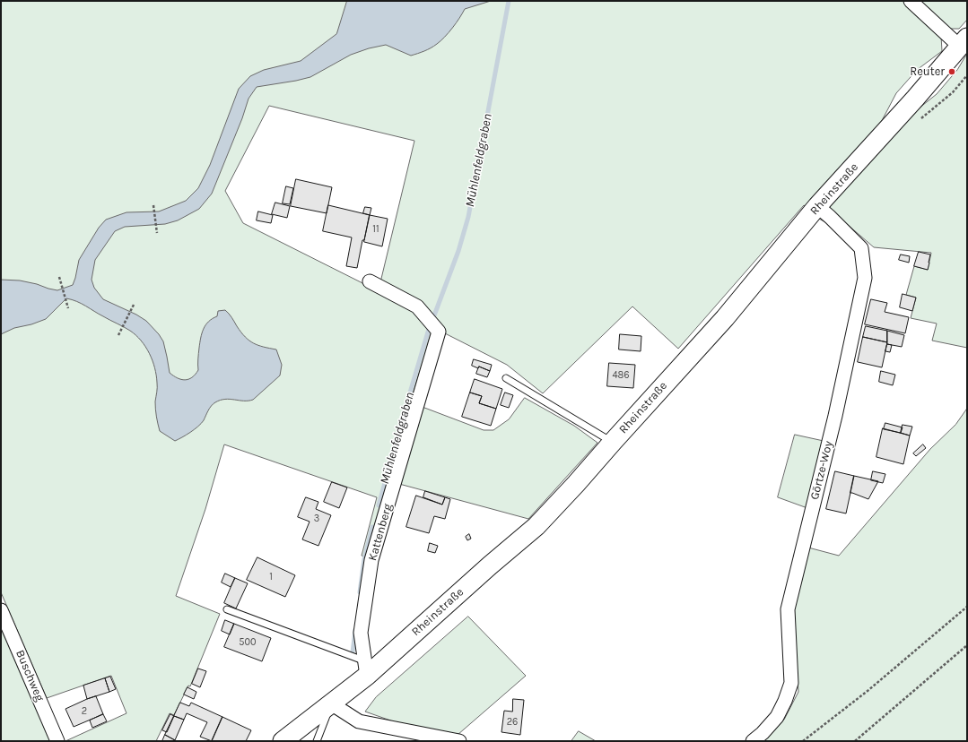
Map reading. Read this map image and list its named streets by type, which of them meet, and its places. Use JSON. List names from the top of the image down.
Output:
{
  "streets": {
    "main road": ["Rheinstraße"],
    "street": ["Görtze-Woy", "Kattenberg", "Buschweg"]
  },
  "crossings": [
    ["Rheinstraße", "Görtze-Woy"],
    ["Rheinstraße", "Kattenberg"]
  ],
  "water": ["Mühlenfeldgraben"],
  "places": ["Reuter"],
  "house_numbers": [
    "11",
    "486",
    "3",
    "1",
    "500",
    "2",
    "26"
  ]
}
